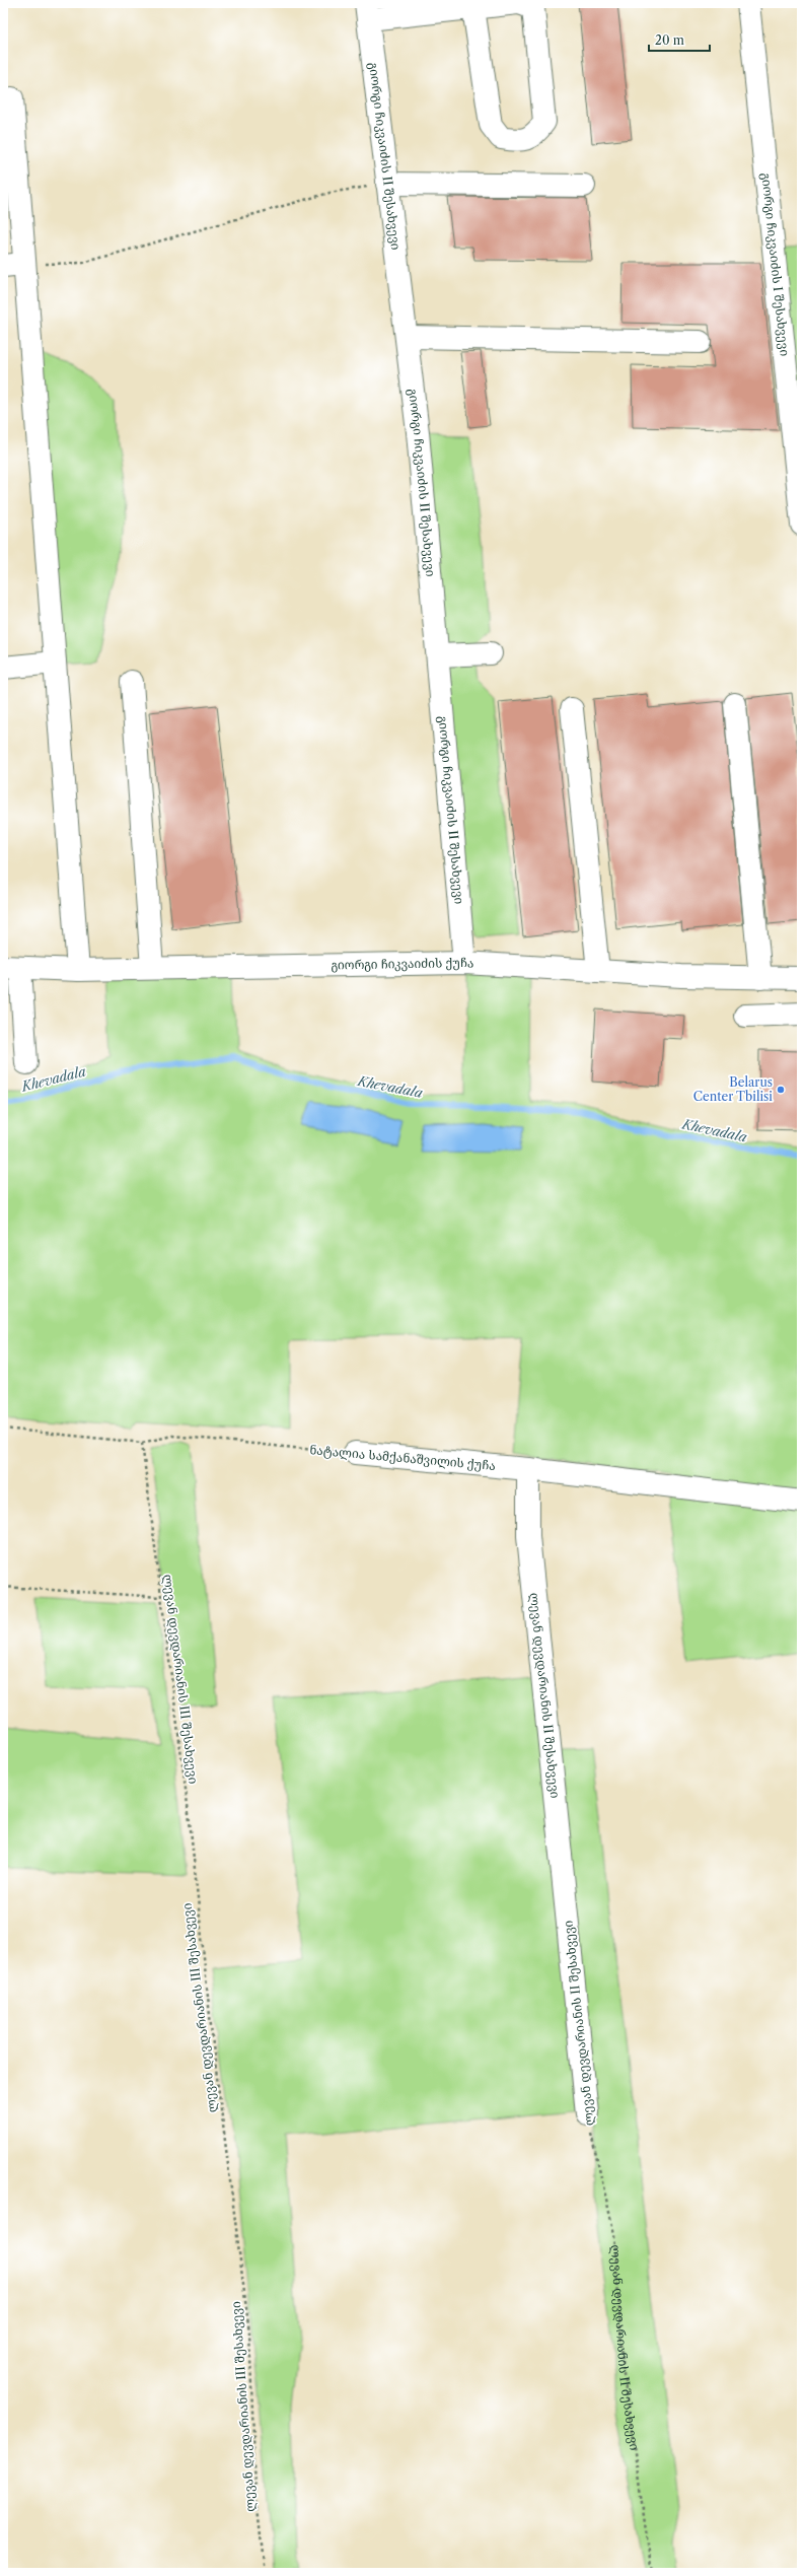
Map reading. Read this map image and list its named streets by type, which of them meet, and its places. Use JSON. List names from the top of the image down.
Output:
{
  "streets": {
    "street": [
      "გიორგი ჩიკვაიძის II შესახვევი",
      "გიორგი ჩიკვაიძის I შესახვევი",
      "გიორგი ჩიკვაიძის ქუჩა",
      "ნატალია სამქანაშვილის ქუჩა",
      "ლევან დევდარიანის II შესახვევი"
    ],
    "path": ["ლევან დევდარიანის III შესახვევი"]
  },
  "crossings": [
    ["გიორგი ჩიკვაიძის II შესახვევი", "გიორგი ჩიკვაიძის ქუჩა"],
    ["ნატალია სამქანაშვილის ქუჩა", "ლევან დევდარიანის III შესახვევი"],
    ["ნატალია სამქანაშვილის ქუჩა", "ლევან დევდარიანის II შესახვევი"]
  ],
  "water": ["Khevadala"],
  "places": ["Belarus Center Tbilisi"],
  "scale_bar": "20 m"
}
